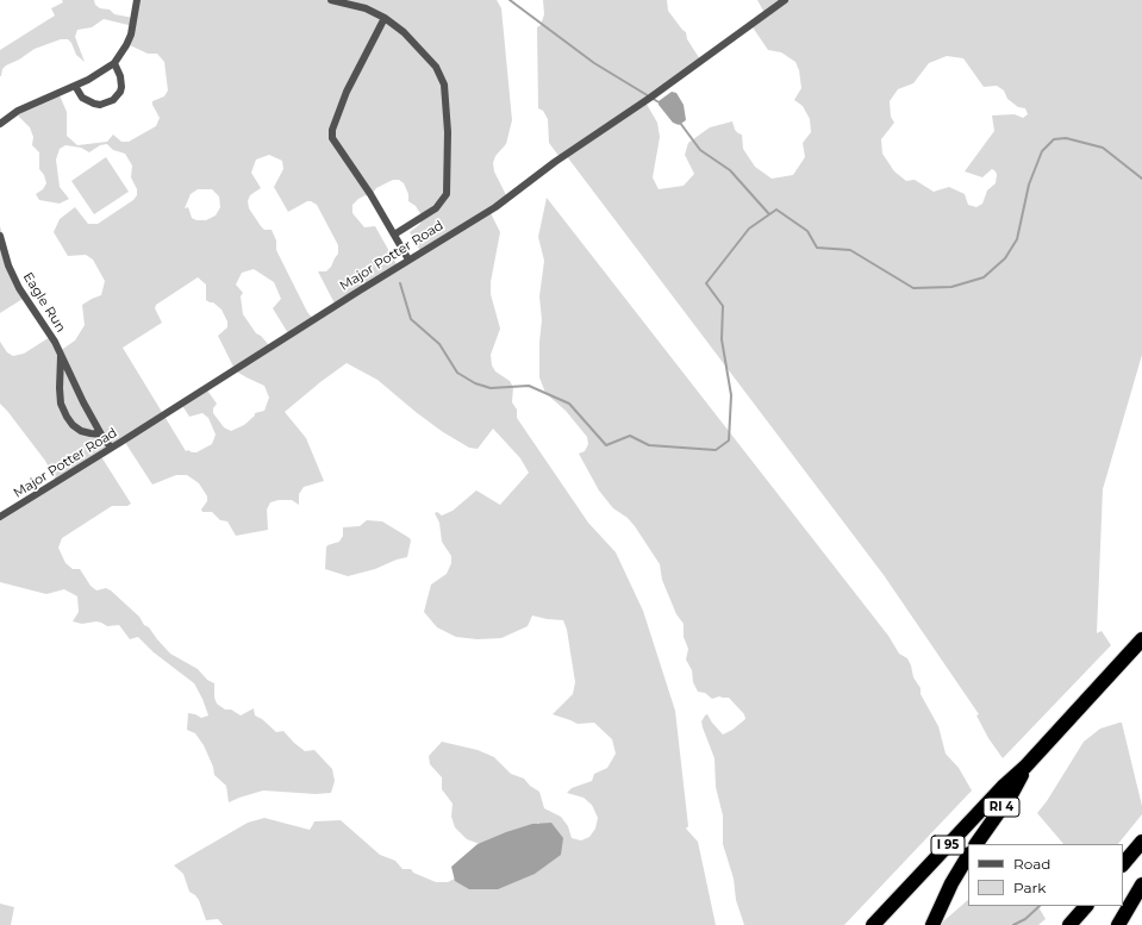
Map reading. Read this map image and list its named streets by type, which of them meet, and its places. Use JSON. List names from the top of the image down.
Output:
{
  "streets": {
    "highway": ["RI 4", "I 95"],
    "street": ["Major Potter Road", "Eagle Run"]
  },
  "crossings": [
    ["Major Potter Road", "Eagle Run"],
    ["RI 4", "I 95"]
  ],
  "legend": ["Road", "Park"]
}
